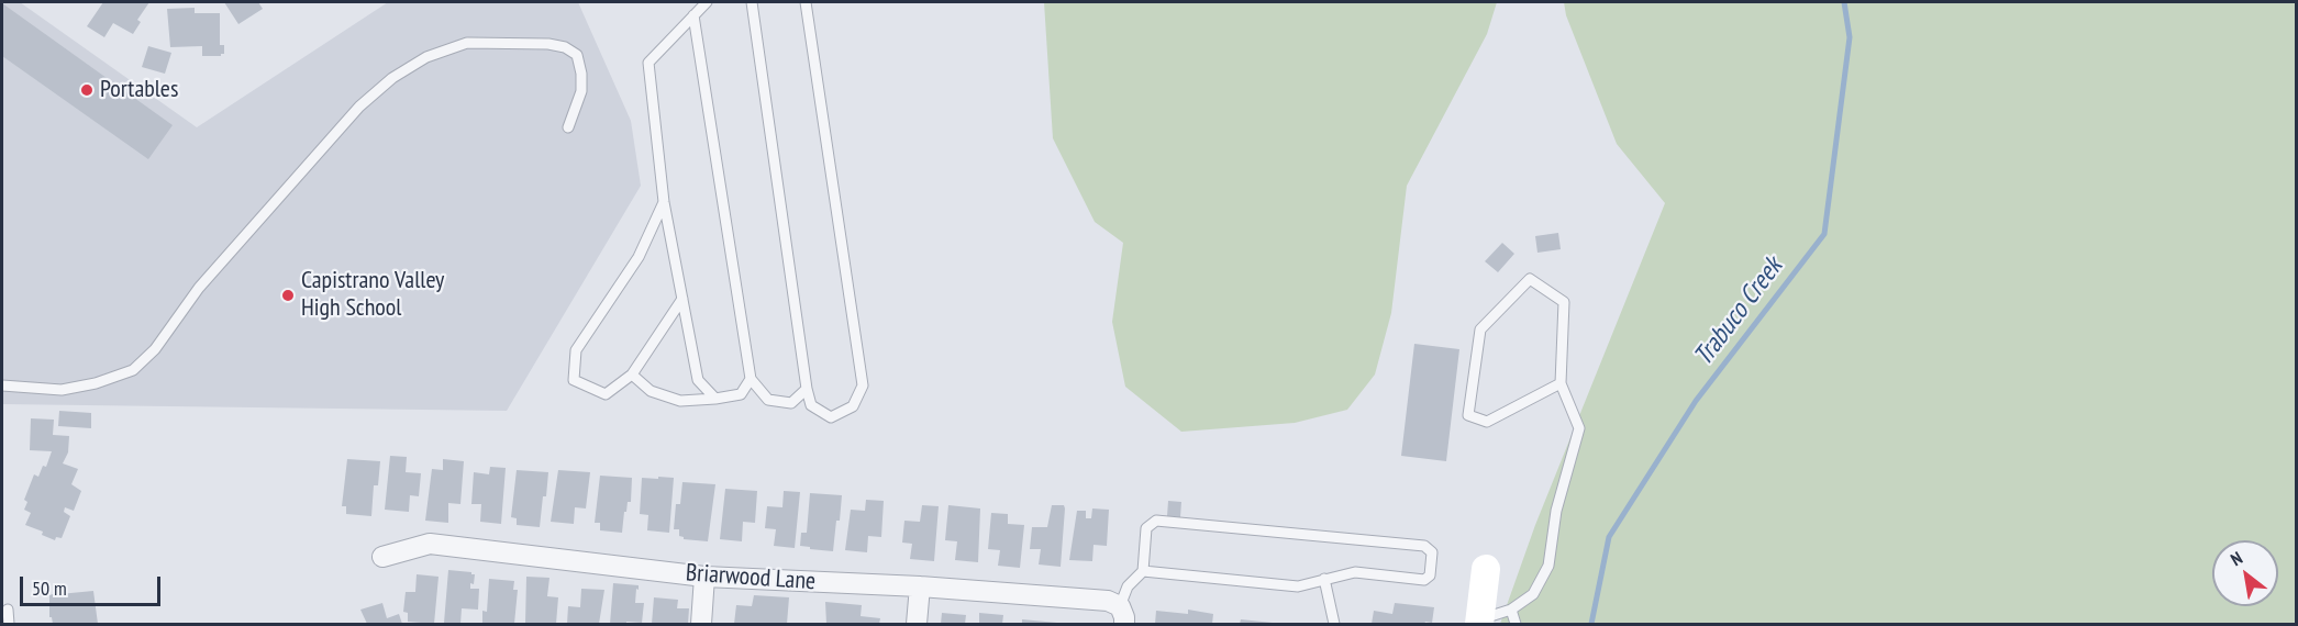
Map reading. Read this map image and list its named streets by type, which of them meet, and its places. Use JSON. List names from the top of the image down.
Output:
{
  "streets": {
    "street": ["Briarwood Lane"]
  },
  "water": ["Trabuco Creek"],
  "places": ["Portables", "Capistrano Valley High School"],
  "scale_bar": "50 m",
  "north": "top left"
}
